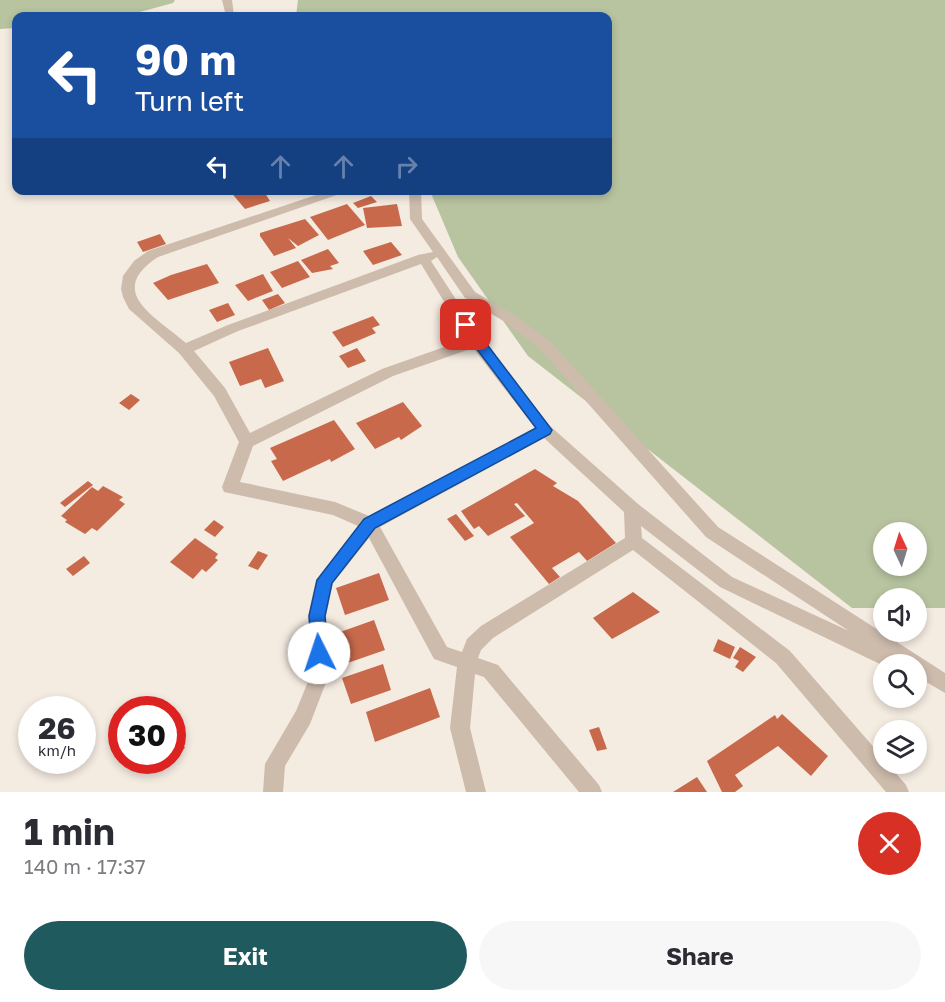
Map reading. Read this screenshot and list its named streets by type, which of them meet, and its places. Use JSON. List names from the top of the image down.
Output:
{
  "north": "top",
  "page": {
    "turn": ["90 m", "Turn left"],
    "speed": "26 km/h",
    "limit": "30",
    "heading": ["1 min", "140 m · 17:37"],
    "buttons": ["Exit", "Share"]
  }
}
